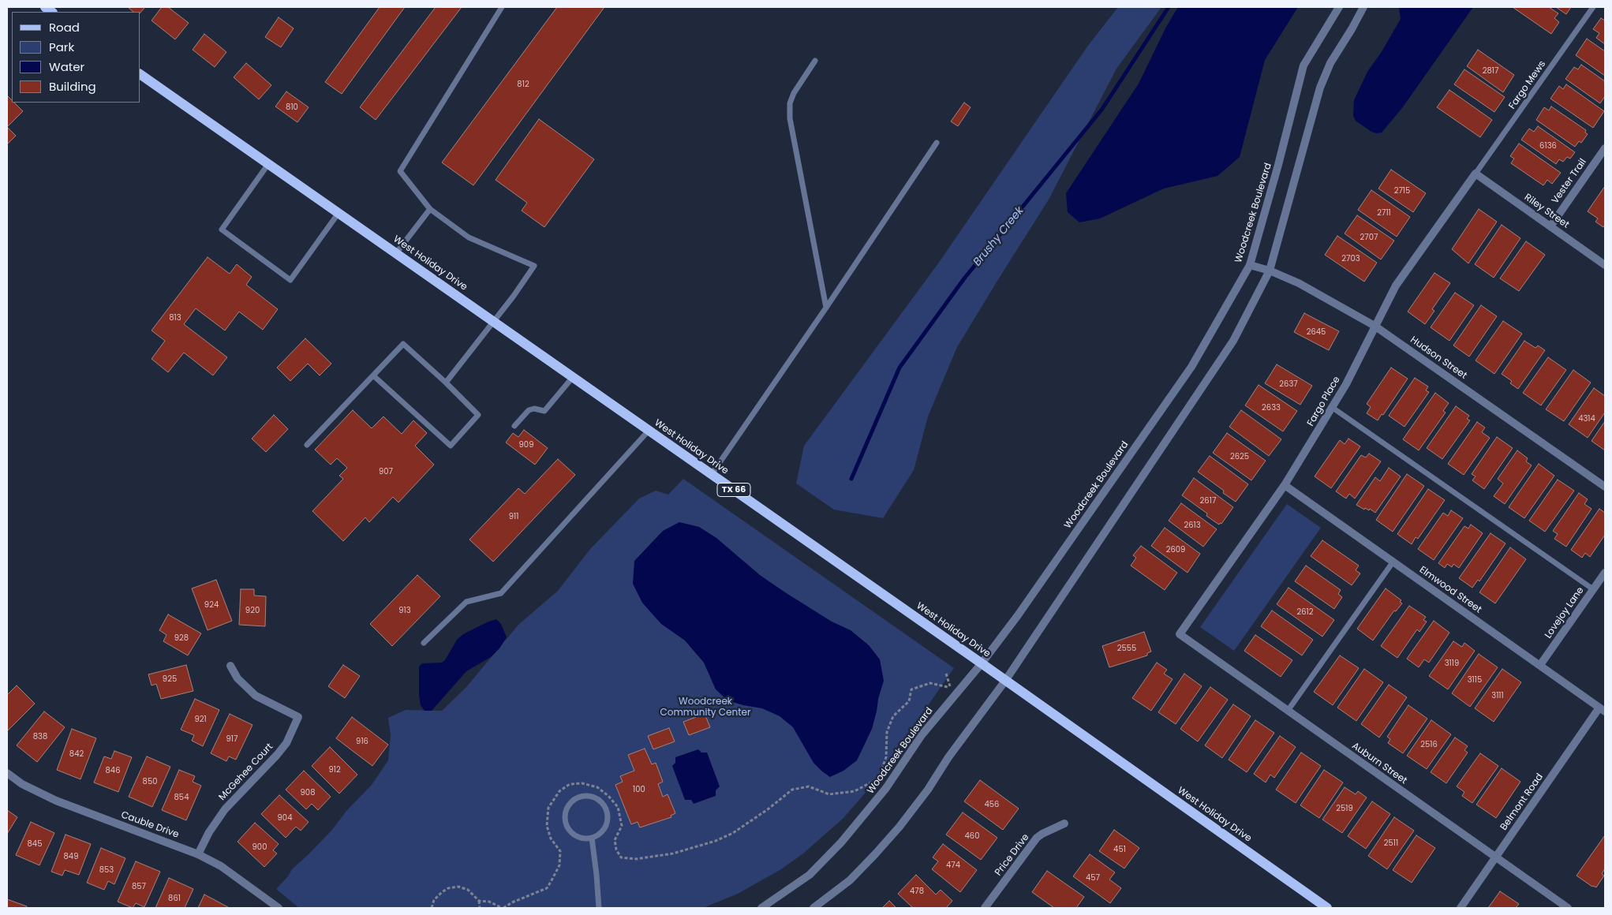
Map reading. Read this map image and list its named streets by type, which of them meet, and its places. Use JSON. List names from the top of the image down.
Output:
{
  "streets": {
    "main road": ["West Holiday Drive", "TX 66"],
    "street": [
      "Vester Trail",
      "Riley Street",
      "Woodcreek Boulevard",
      "Hudson Street",
      "Fargo Place",
      "Elmwood Street",
      "Lovejoy Lane",
      "Auburn Street",
      "McGehee Court",
      "Belmont Road",
      "Cauble Drive",
      "Price Drive"
    ],
    "lane": ["Fargo Mews"]
  },
  "crossings": [
    ["Fargo Mews", "Riley Street"],
    ["Fargo Mews", "Fargo Place"],
    ["Vester Trail", "Riley Street"],
    ["Riley Street", "Fargo Place"],
    ["Woodcreek Boulevard", "West Holiday Drive"],
    ["Woodcreek Boulevard", "Hudson Street"],
    ["Hudson Street", "Fargo Place"],
    ["Fargo Place", "Elmwood Street"],
    ["Fargo Place", "Auburn Street"],
    ["Elmwood Street", "Lovejoy Lane"],
    ["Elmwood Street", "Belmont Road"],
    ["Auburn Street", "Belmont Road"],
    ["McGehee Court", "Cauble Drive"]
  ],
  "water": ["Brushy Creek"],
  "parks": ["Woodcreek Community Center"],
  "house_numbers": [
    "2817",
    "812",
    "810",
    "6136",
    "2715",
    "2711",
    "2707",
    "2703",
    "813",
    "2645",
    "2637",
    "2633",
    "4314",
    "909",
    "2625",
    "907",
    "2617",
    "911",
    "2613",
    "2609",
    "924",
    "920",
    "913",
    "2612",
    "928",
    "2555",
    "3119",
    "925",
    "3115",
    "3111",
    "921",
    "838",
    "917",
    "916",
    "2516",
    "842",
    "912",
    "846",
    "850",
    "100",
    "908",
    "854",
    "456",
    "2519",
    "904",
    "460",
    "2511",
    "845",
    "900",
    "451",
    "849",
    "474",
    "853",
    "457",
    "857",
    "478",
    "861"
  ],
  "legend": [
    "Road",
    "Park",
    "Water",
    "Building"
  ]
}
